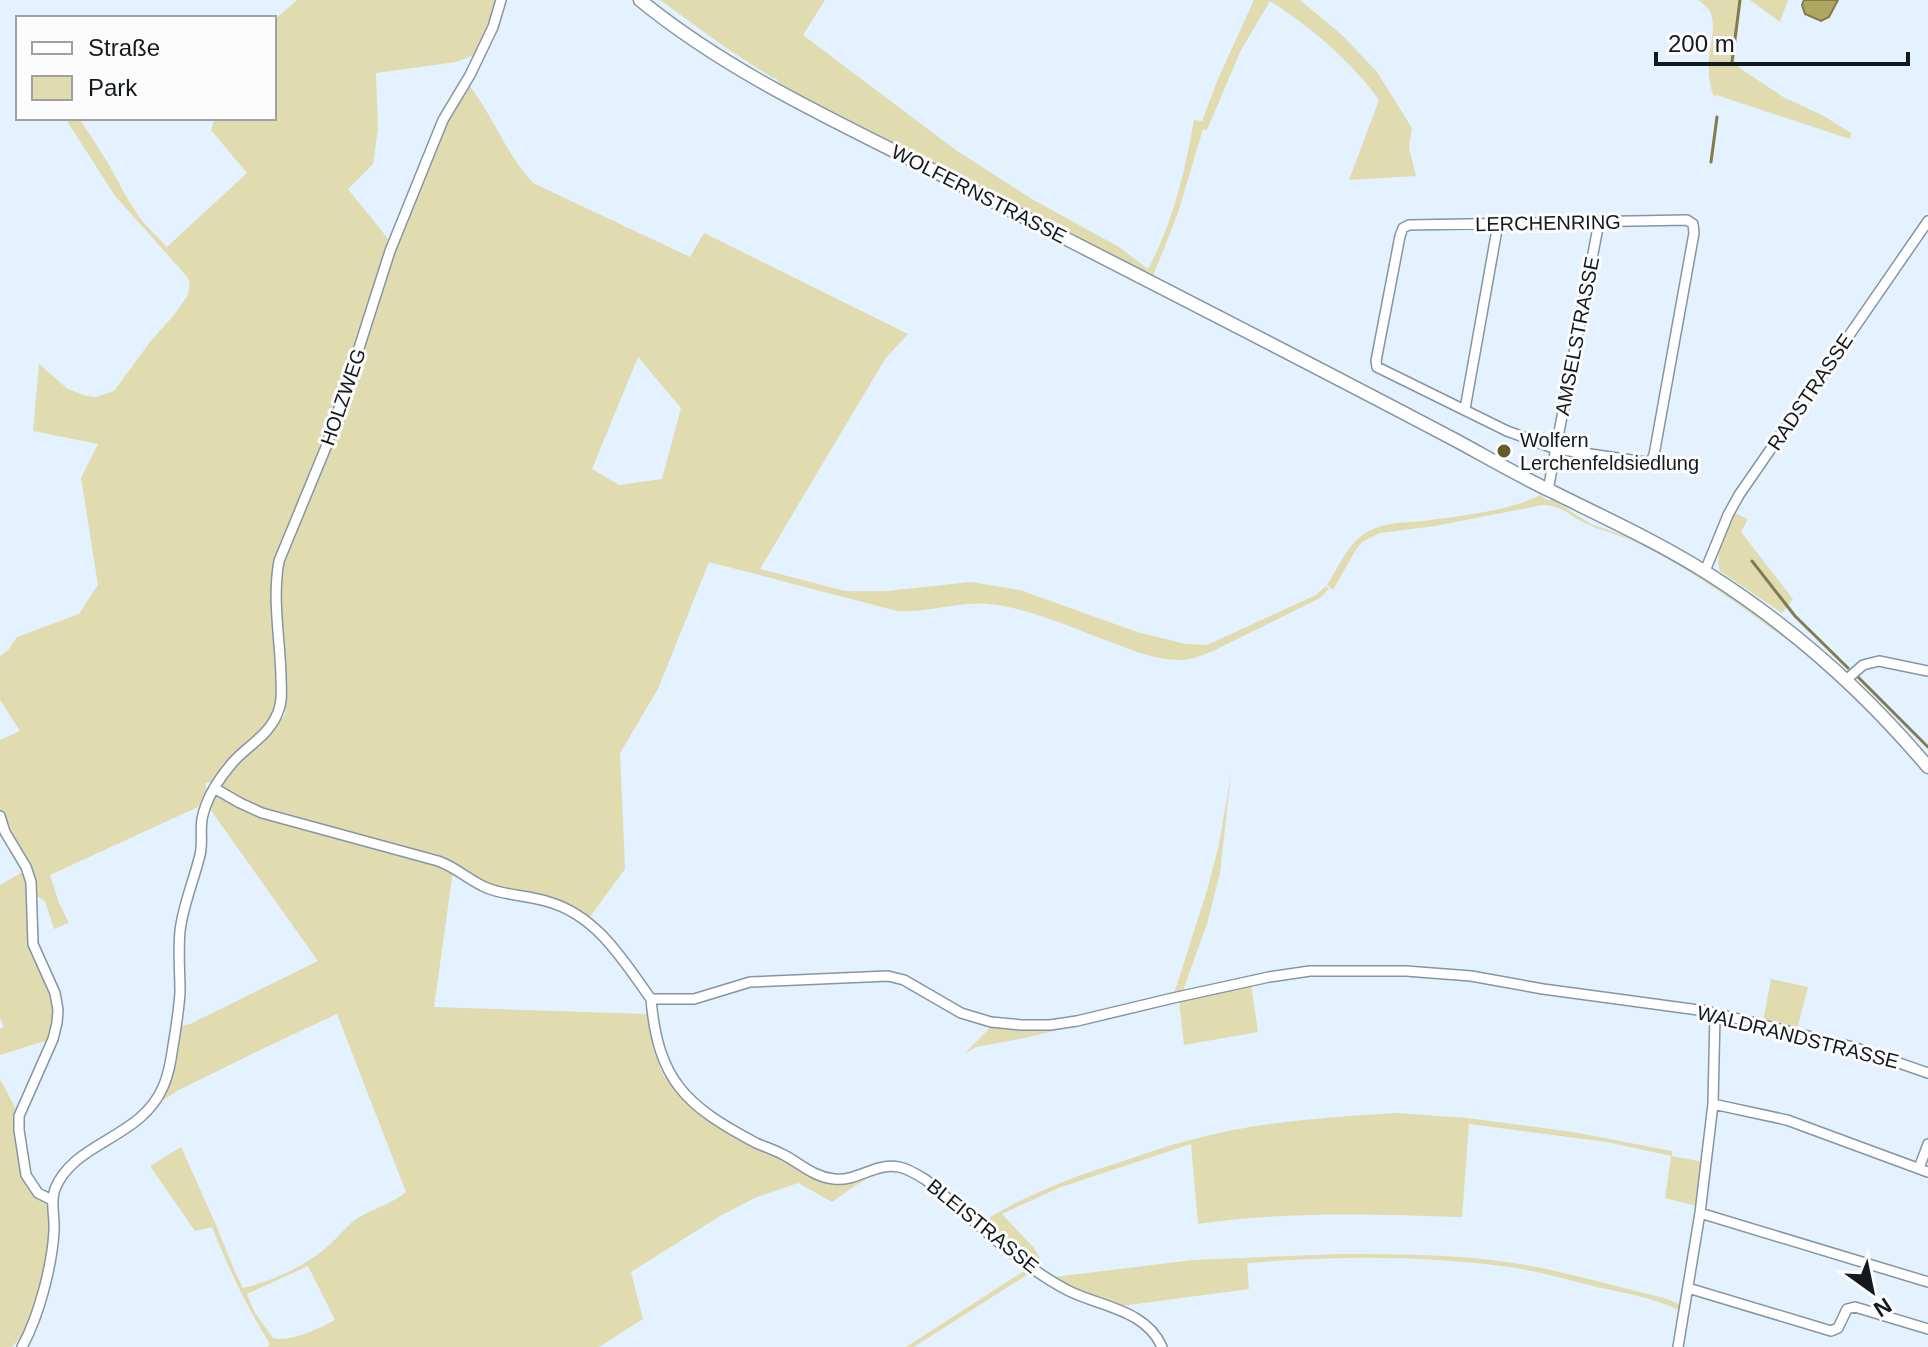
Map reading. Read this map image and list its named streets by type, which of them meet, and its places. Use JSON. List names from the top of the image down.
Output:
{
  "streets": {
    "main road": ["WOLFERNSTRASSE"],
    "street": [
      "LERCHENRING",
      "AMSELSTRASSE",
      "RADSTRASSE",
      "HOLZWEG",
      "WALDRANDSTRASSE",
      "BLEISTRASSE"
    ]
  },
  "crossings": [
    ["WOLFERNSTRASSE", "RADSTRASSE"],
    ["LERCHENRING", "AMSELSTRASSE"],
    ["WALDRANDSTRASSE", "BLEISTRASSE"]
  ],
  "places": ["Wolfern Lerchenfeldsiedlung"],
  "legend": ["Straße", "Park"],
  "scale_bar": "200 m",
  "north": "bottom right"
}
